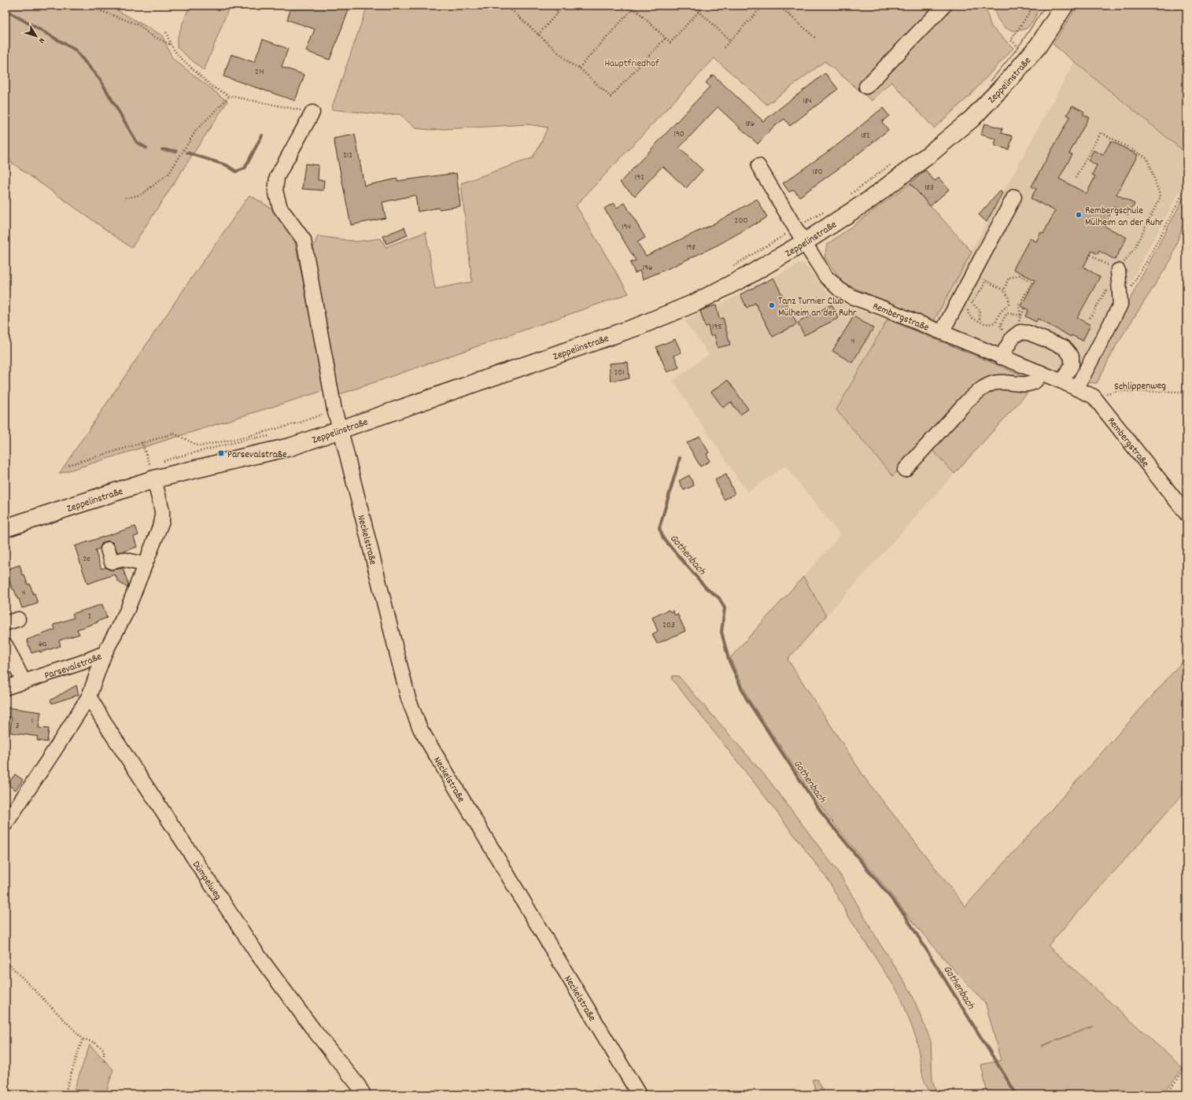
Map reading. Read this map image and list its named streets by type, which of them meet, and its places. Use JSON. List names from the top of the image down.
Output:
{
  "streets": {
    "main road": ["Zeppelinstraße"],
    "street": [
      "Rembergstraße",
      "Neckelstraße",
      "Parsevalstraße",
      "Dümpelweg"
    ],
    "path": ["Schlippenweg"]
  },
  "crossings": [
    ["Zeppelinstraße", "Rembergstraße"],
    ["Zeppelinstraße", "Neckelstraße"],
    ["Zeppelinstraße", "Parsevalstraße"],
    ["Rembergstraße", "Schlippenweg"]
  ],
  "water": ["Gothenbach"],
  "parks": ["Hauptfriedhof"],
  "places": {
    "other": ["Rembergschule Mülheim an der Ruhr", "Tanz Turnier Club Mülheim an der Ruhr"],
    "transit": ["Parsevalstraße"]
  },
  "house_numbers": [
    "214",
    "184",
    "186",
    "190",
    "182",
    "212",
    "180",
    "192",
    "183",
    "200",
    "194",
    "198",
    "196",
    "195",
    "4",
    "201",
    "2e",
    "4",
    "2",
    "203",
    "6a",
    "1",
    "3"
  ],
  "north": "bottom right"
}
